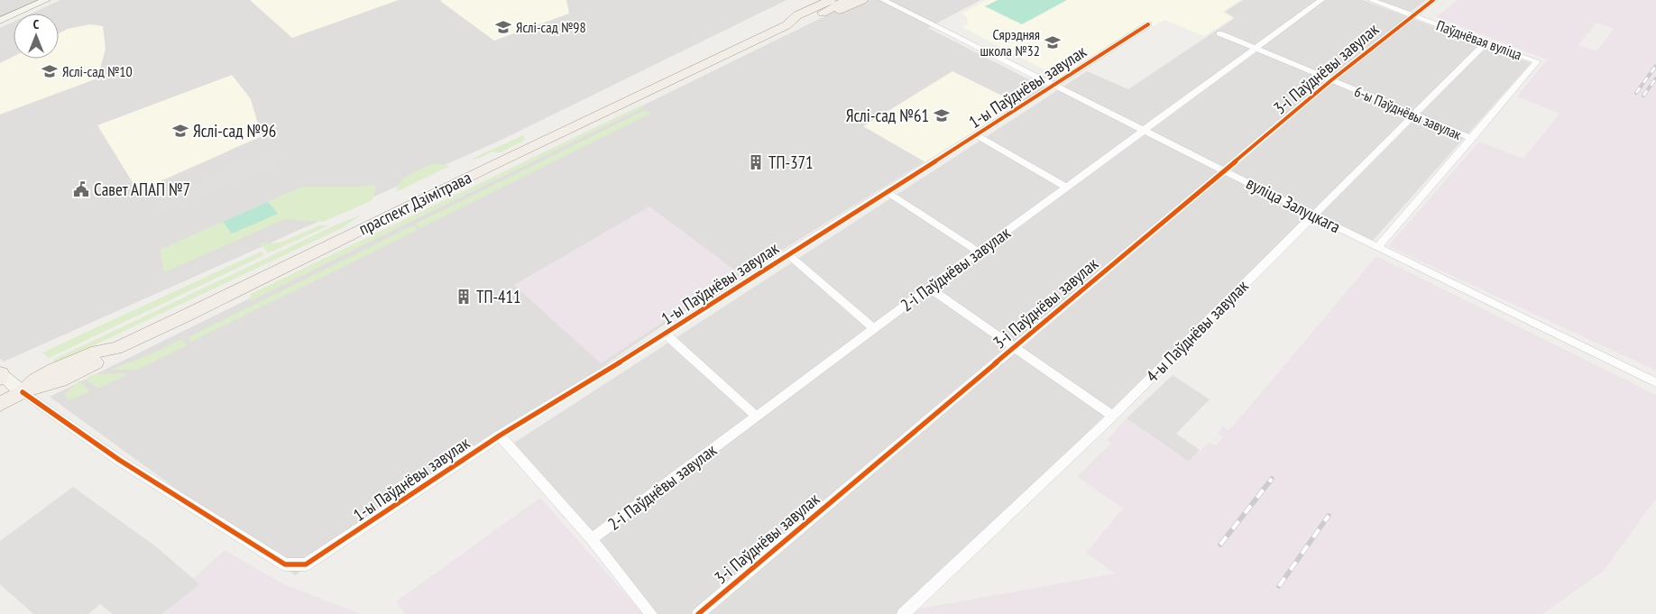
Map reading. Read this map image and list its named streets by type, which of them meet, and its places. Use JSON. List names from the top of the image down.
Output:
{
  "streets": {
    "main road": ["праспект Дзімітрава"],
    "street": [
      "Паўднёвая вуліца",
      "3-і Паўднёвы завулак",
      "1-ы Паўднёвы завулак",
      "6-ы Паўднёвы завулак",
      "вуліца Залуцкага",
      "2-і Паўднёвы завулак",
      "4-ы Паўднёвы завулак"
    ]
  },
  "crossings": [
    ["Паўднёвая вуліца", "3-і Паўднёвы завулак"],
    ["Паўднёвая вуліца", "6-ы Паўднёвы завулак"],
    ["Паўднёвая вуліца", "4-ы Паўднёвы завулак"],
    ["3-і Паўднёвы завулак", "6-ы Паўднёвы завулак"],
    ["3-і Паўднёвы завулак", "вуліца Залуцкага"],
    ["1-ы Паўднёвы завулак", "праспект Дзімітрава"],
    ["1-ы Паўднёвы завулак", "вуліца Залуцкага"],
    ["1-ы Паўднёвы завулак", "2-і Паўднёвы завулак"],
    ["6-ы Паўднёвы завулак", "2-і Паўднёвы завулак"],
    ["6-ы Паўднёвы завулак", "4-ы Паўднёвы завулак"],
    ["вуліца Залуцкага", "2-і Паўднёвы завулак"],
    ["вуліца Залуцкага", "4-ы Паўднёвы завулак"]
  ],
  "places": {
    "school or university": [
      "Яслі-сад №98",
      "Сярэдняя школа №32",
      "Яслі-сад №10",
      "Яслі-сад №61",
      "Яслі-сад №96"
    ],
    "building": ["ТП-371", "ТП-411"],
    "public building": ["Савет АПАП №7"]
  },
  "north": "top"
}
